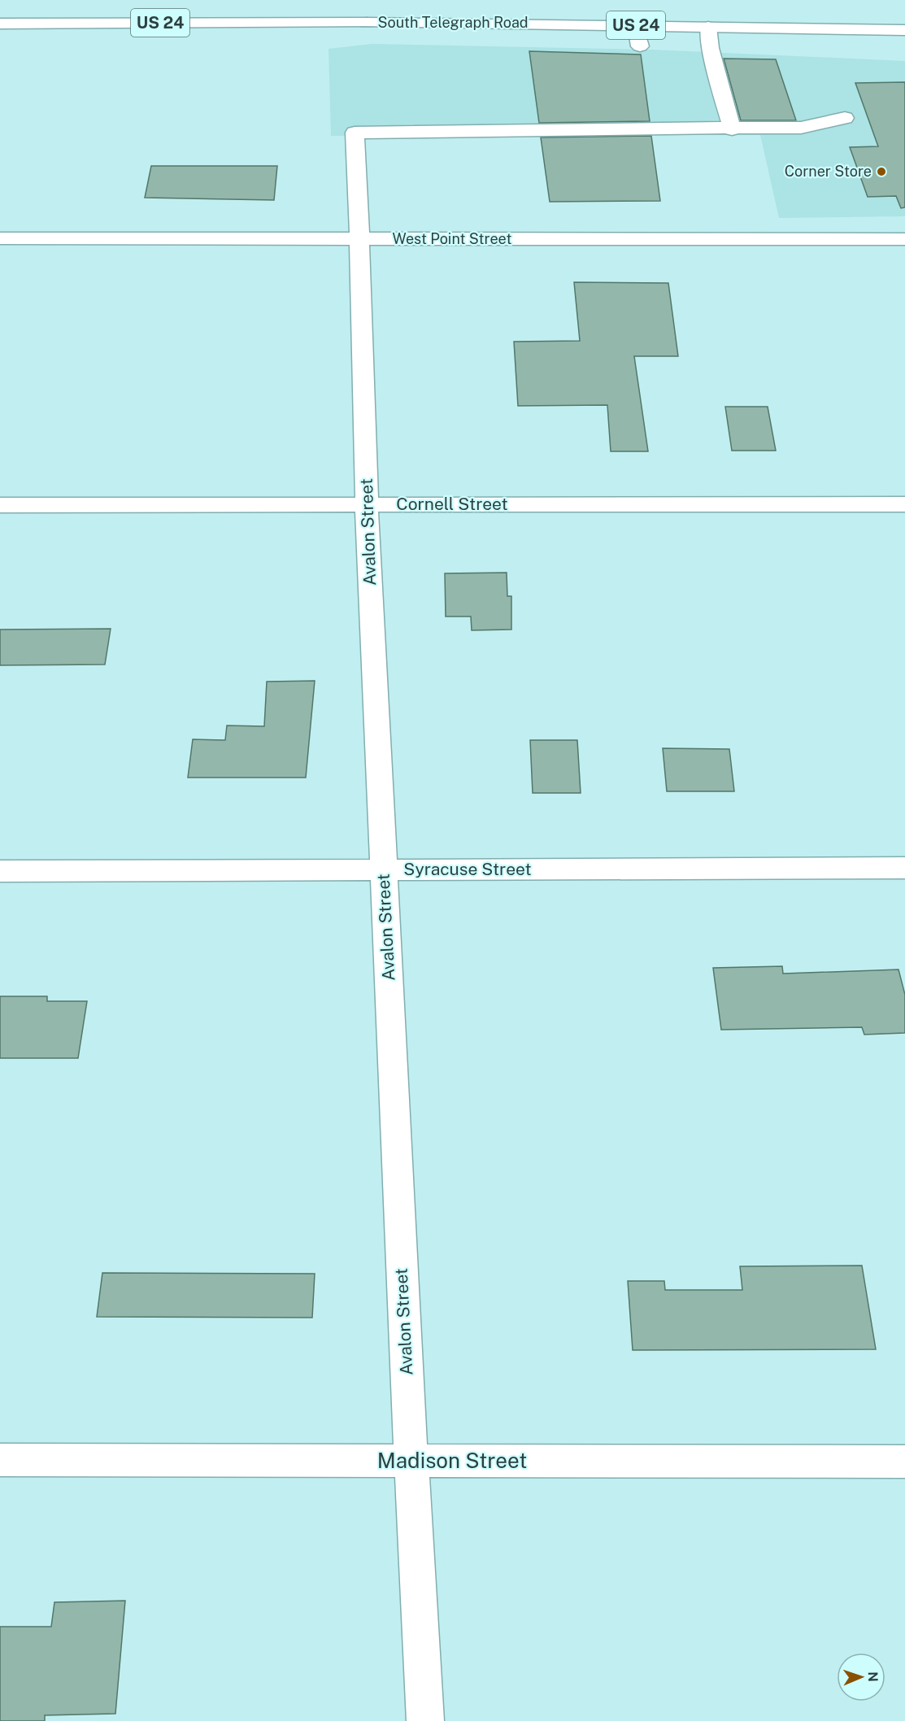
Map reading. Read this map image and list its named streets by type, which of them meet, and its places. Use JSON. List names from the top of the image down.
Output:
{
  "streets": {
    "main road": [
      "US 24",
      "South Telegraph Road",
      "West Point Street",
      "Cornell Street",
      "Avalon Street",
      "Syracuse Street",
      "Madison Street"
    ]
  },
  "crossings": [
    ["West Point Street", "Avalon Street"],
    ["Cornell Street", "Avalon Street"],
    ["Avalon Street", "Syracuse Street"],
    ["Avalon Street", "Madison Street"]
  ],
  "places": ["Corner Store"],
  "north": "right"
}
